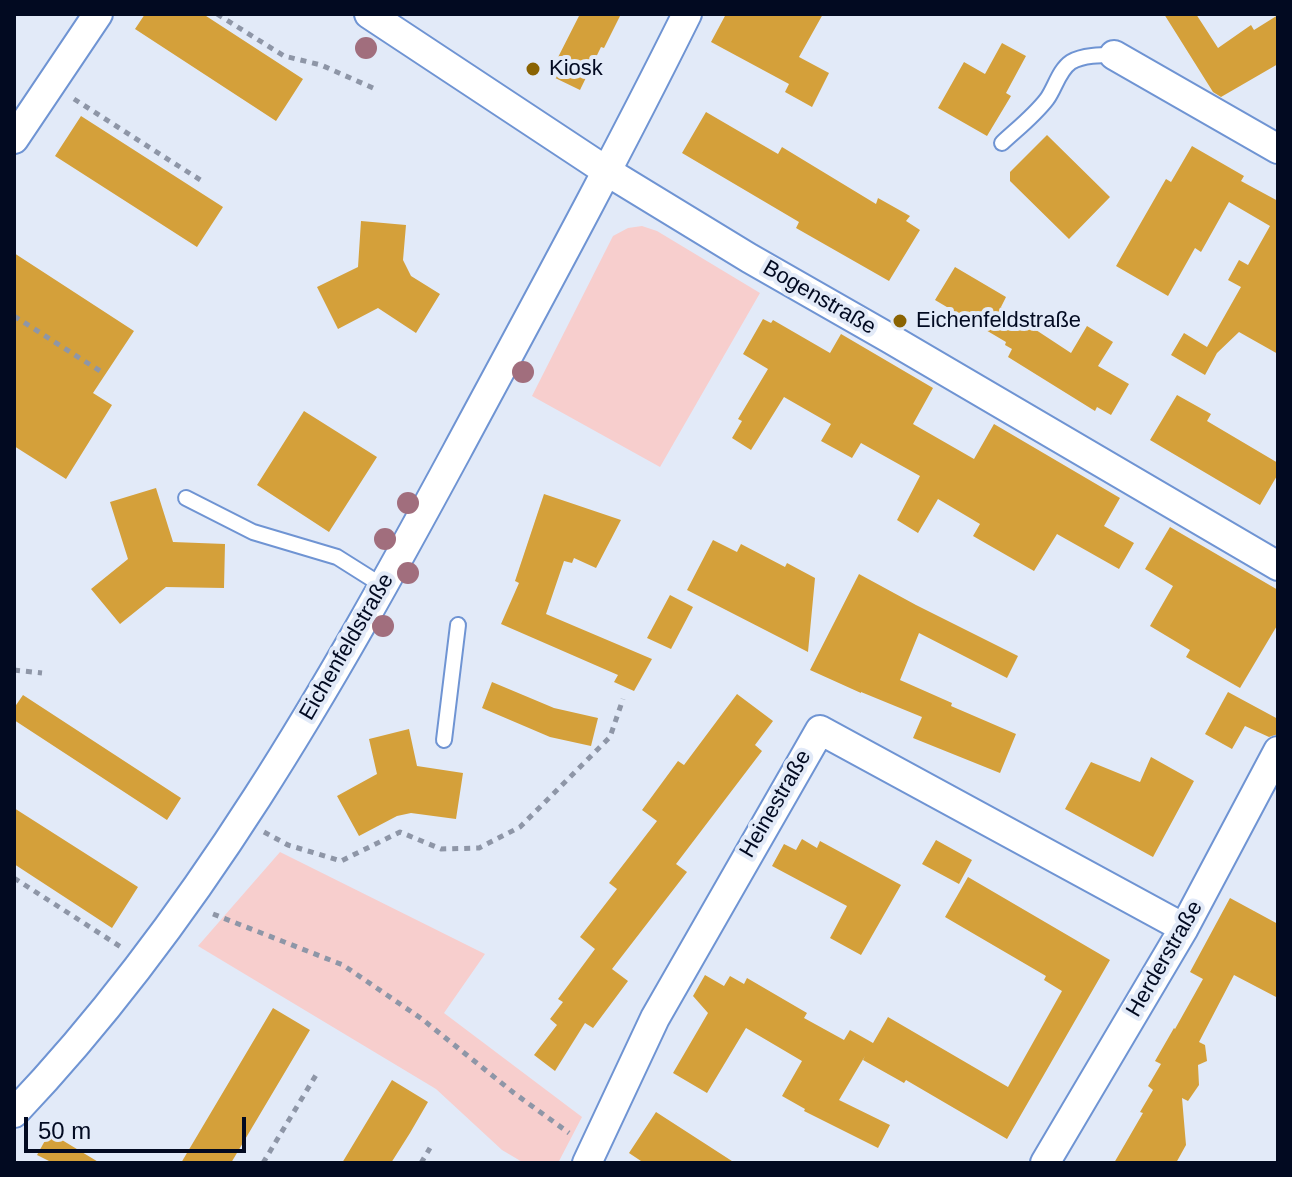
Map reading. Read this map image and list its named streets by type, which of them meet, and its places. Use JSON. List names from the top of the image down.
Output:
{
  "streets": {
    "street": [
      "Bogenstraße",
      "Eichenfeldstraße",
      "Heinestraße",
      "Herderstraße"
    ]
  },
  "crossings": [
    ["Bogenstraße", "Eichenfeldstraße"],
    ["Heinestraße", "Herderstraße"]
  ],
  "places": ["Kiosk", "Eichenfeldstraße"],
  "scale_bar": "50 m"
}
